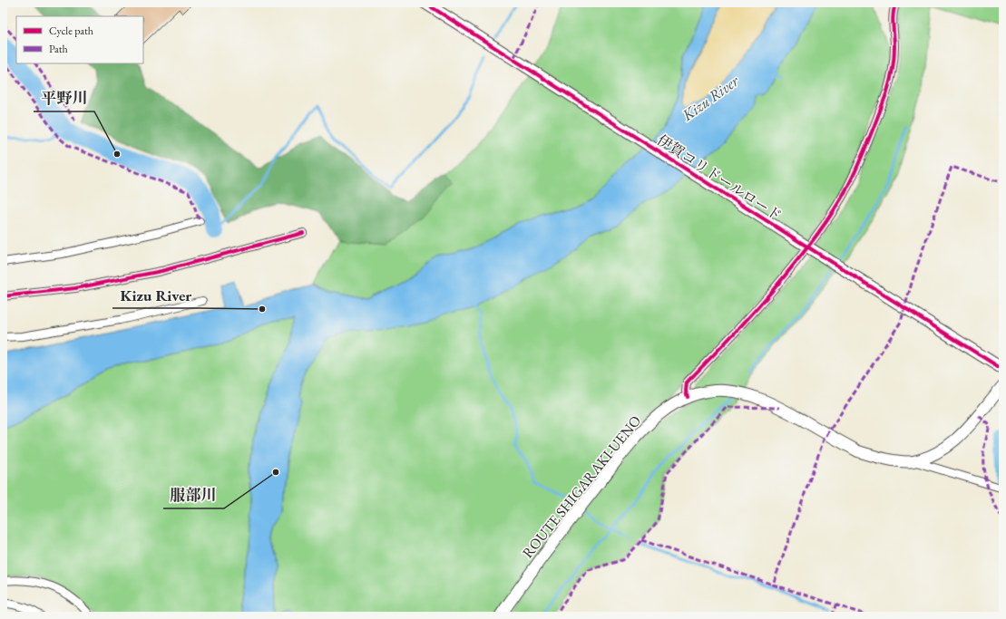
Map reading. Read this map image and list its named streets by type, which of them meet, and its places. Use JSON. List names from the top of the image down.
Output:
{
  "streets": {
    "street": ["伊賀コリドールロード", "ROUTE SHIGARAKI-UENO"]
  },
  "water": ["Kizu River"],
  "places": ["平野川", "Kizu River", "服部川"],
  "legend": ["Cycle path", "Path"]
}
